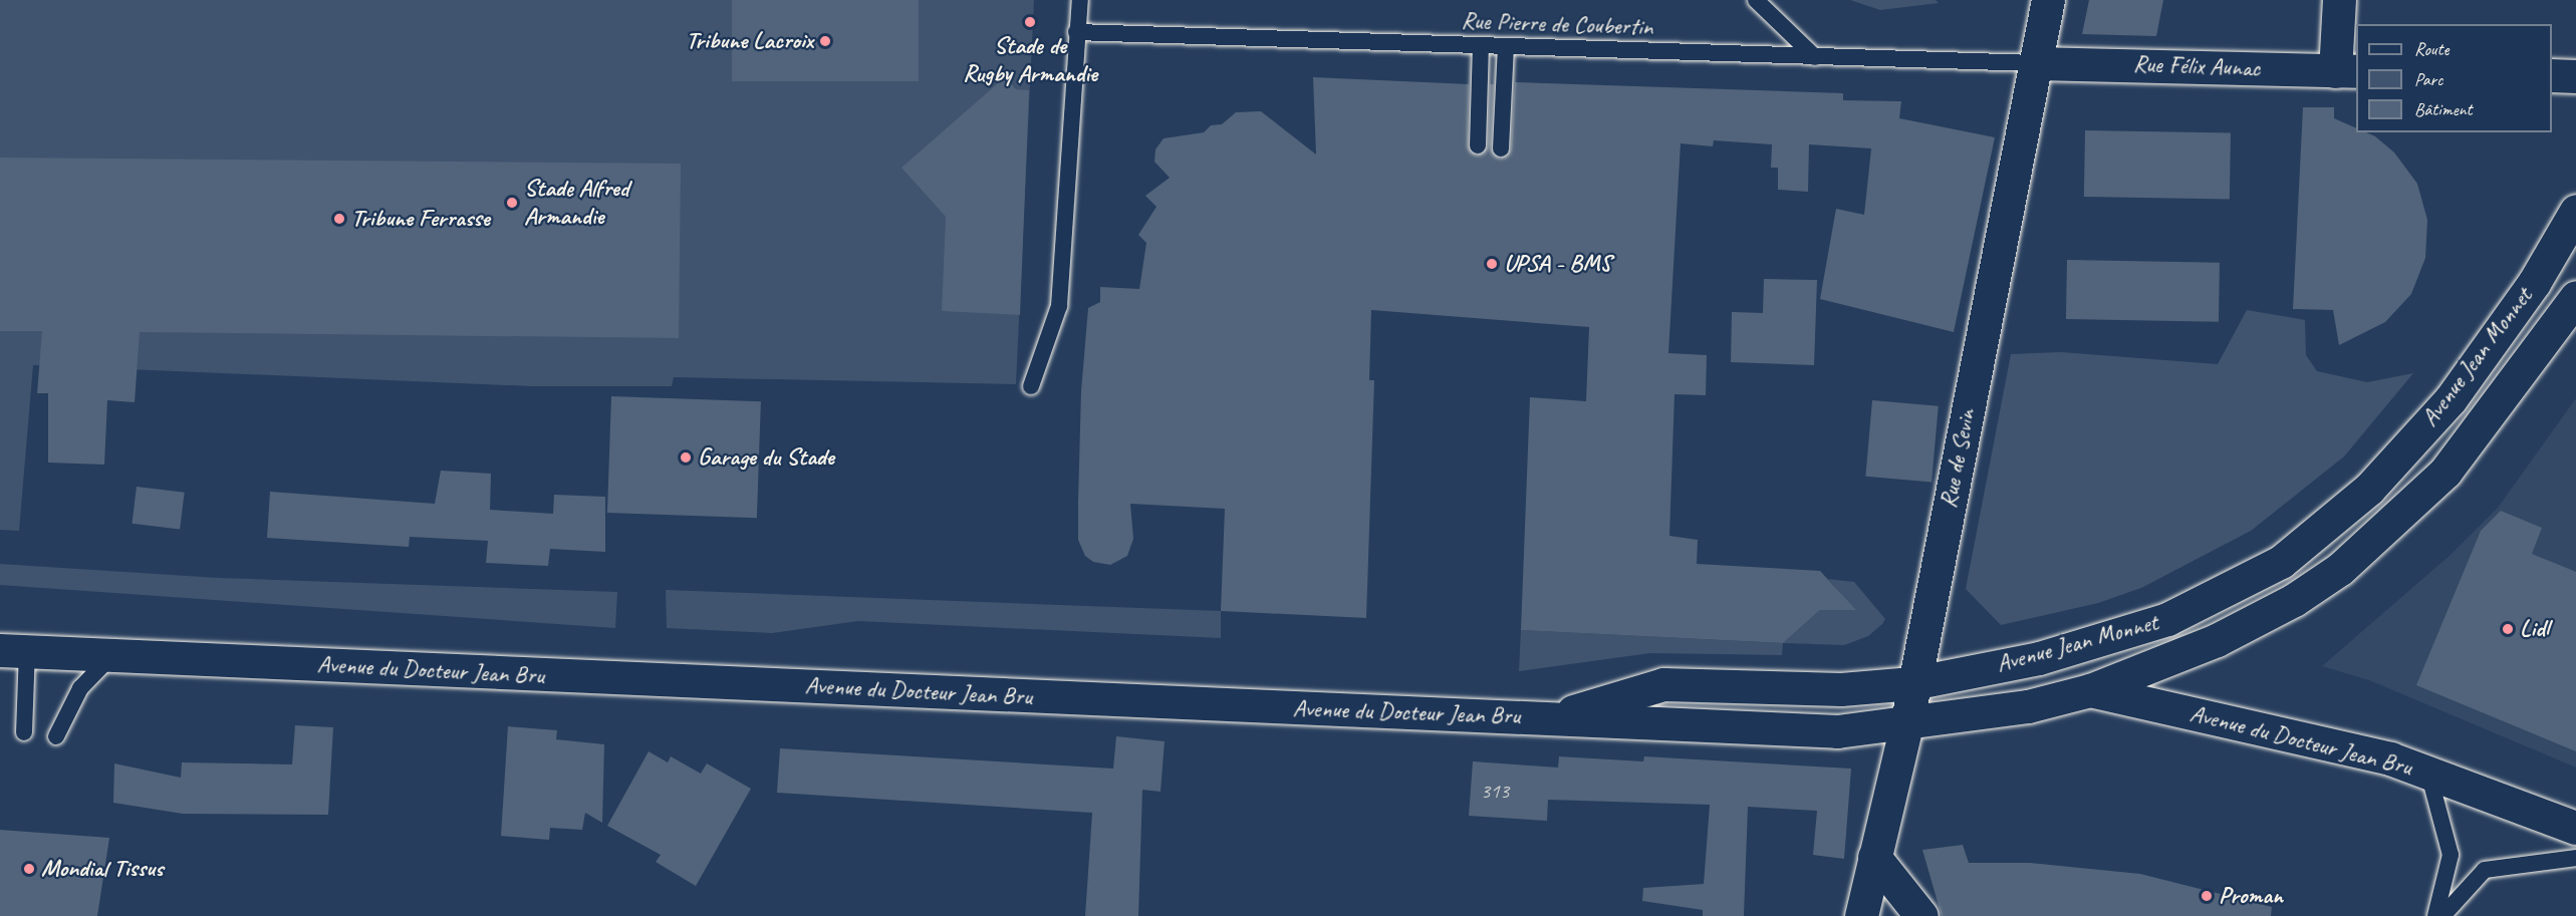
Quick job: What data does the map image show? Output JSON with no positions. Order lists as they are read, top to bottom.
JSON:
{
  "streets": {
    "main road": [
      "Rue Félix Aunac",
      "Avenue Jean Monnet",
      "Rue de Sevin",
      "Avenue du Docteur Jean Bru"
    ],
    "lane": ["Rue Pierre de Coubertin"]
  },
  "crossings": [
    ["Rue Pierre de Coubertin", "Rue Félix Aunac"],
    ["Rue Pierre de Coubertin", "Rue de Sevin"],
    ["Rue Félix Aunac", "Rue de Sevin"],
    ["Avenue Jean Monnet", "Rue de Sevin"],
    ["Avenue Jean Monnet", "Avenue du Docteur Jean Bru"]
  ],
  "places": [
    "Stade de Rugby Armandie",
    "Tribune Lacroix",
    "Stade Alfred Armandie",
    "Tribune Ferrasse",
    "UPSA - BMS",
    "Garage du Stade",
    "Lidl",
    "Mondial Tissus",
    "Proman"
  ],
  "house_numbers": ["313"],
  "legend": ["Route", "Parc", "Bâtiment"]
}
